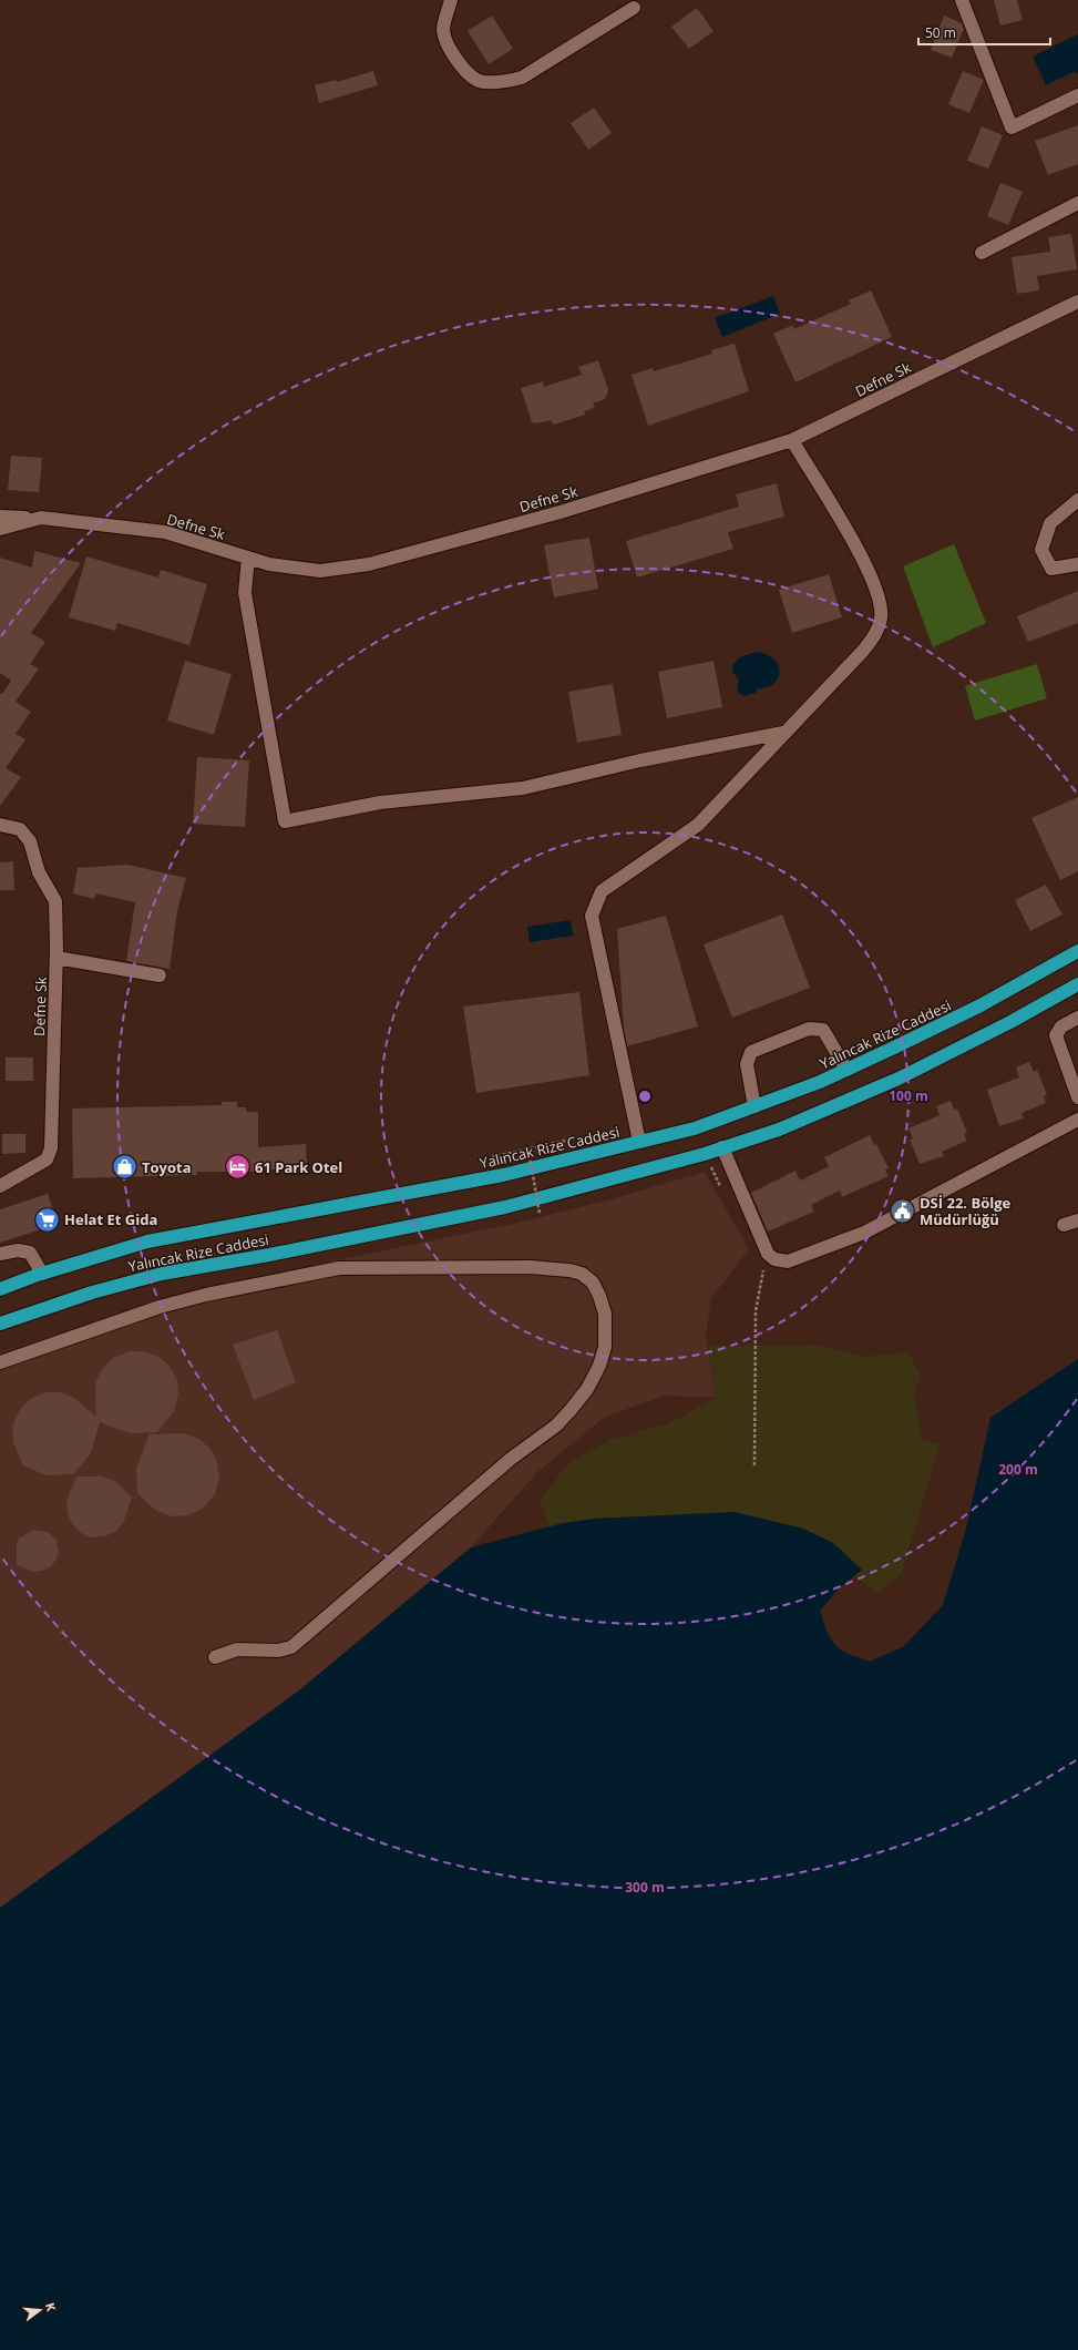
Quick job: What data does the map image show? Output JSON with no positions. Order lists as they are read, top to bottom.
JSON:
{
  "streets": {
    "highway": ["Yalıncak Rize Caddesi"],
    "street": ["Defne Sk"]
  },
  "places": {
    "shop": ["Toyota"],
    "hotel": ["61 Park Otel"],
    "public building": ["DSİ 22. Bölge Müdürlüğü"],
    "supermarket": ["Helat Et Gida"]
  },
  "scale_bar": "50 m",
  "north": "right",
  "rings": ["100 m", "200 m", "300 m"]
}
